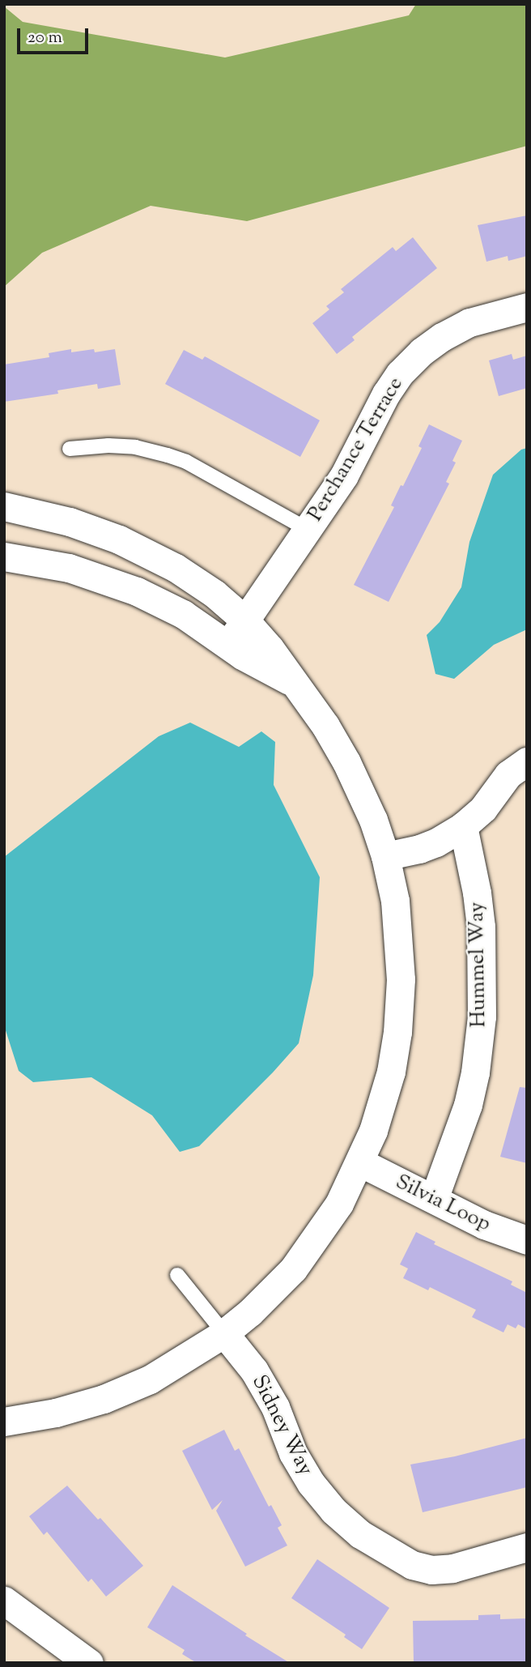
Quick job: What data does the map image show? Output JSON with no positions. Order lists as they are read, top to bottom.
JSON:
{
  "streets": {
    "street": [
      "Perchance Terrace",
      "Hummel Way",
      "Silvia Loop",
      "Sidney Way"
    ]
  },
  "crossings": [
    ["Hummel Way", "Silvia Loop"]
  ],
  "scale_bar": "20 m"
}
